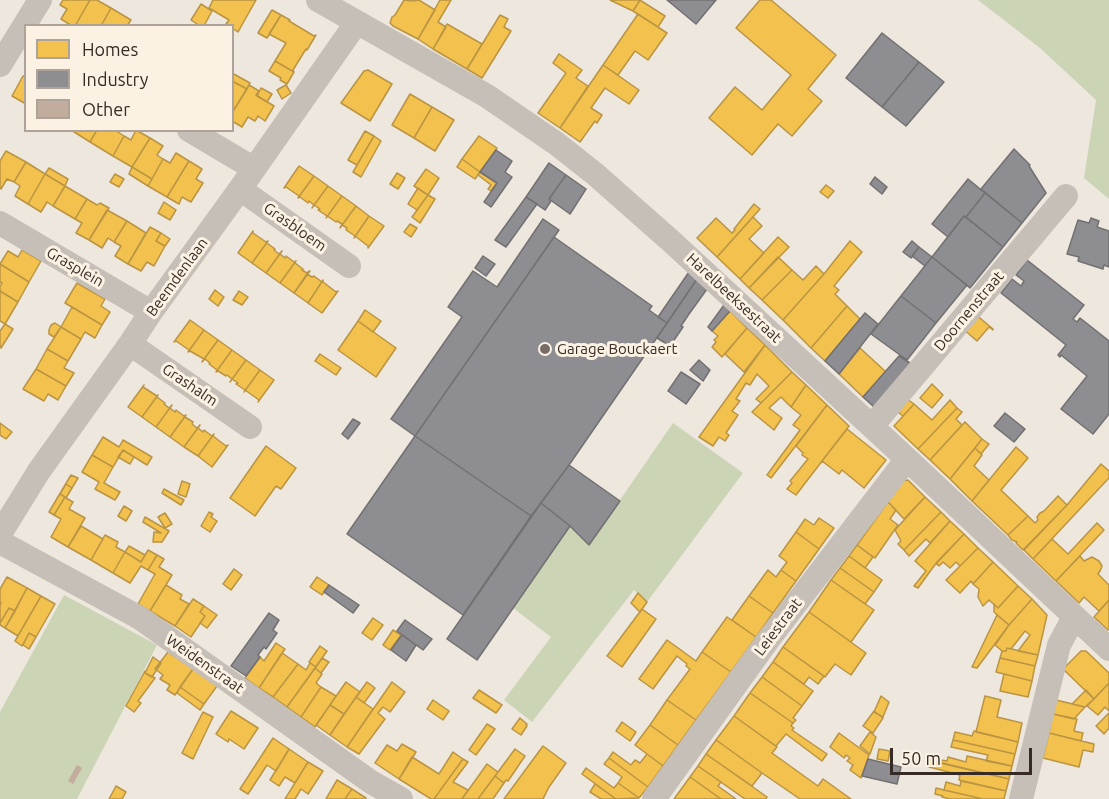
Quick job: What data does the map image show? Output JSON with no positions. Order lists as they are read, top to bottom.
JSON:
{
  "streets": {
    "street": [
      "Grasbloem",
      "Grasplein",
      "Beemdenlaan",
      "Harelbeeksestraat",
      "Doornenstraat",
      "Grashalm",
      "Leiestraat",
      "Weidenstraat"
    ]
  },
  "crossings": [
    ["Grasbloem", "Beemdenlaan"],
    ["Grasplein", "Beemdenlaan"],
    ["Beemdenlaan", "Harelbeeksestraat"],
    ["Beemdenlaan", "Grashalm"],
    ["Harelbeeksestraat", "Doornenstraat"],
    ["Harelbeeksestraat", "Leiestraat"]
  ],
  "places": ["Garage Bouckaert"],
  "legend": ["Homes", "Industry", "Other"],
  "scale_bar": "50 m"
}
